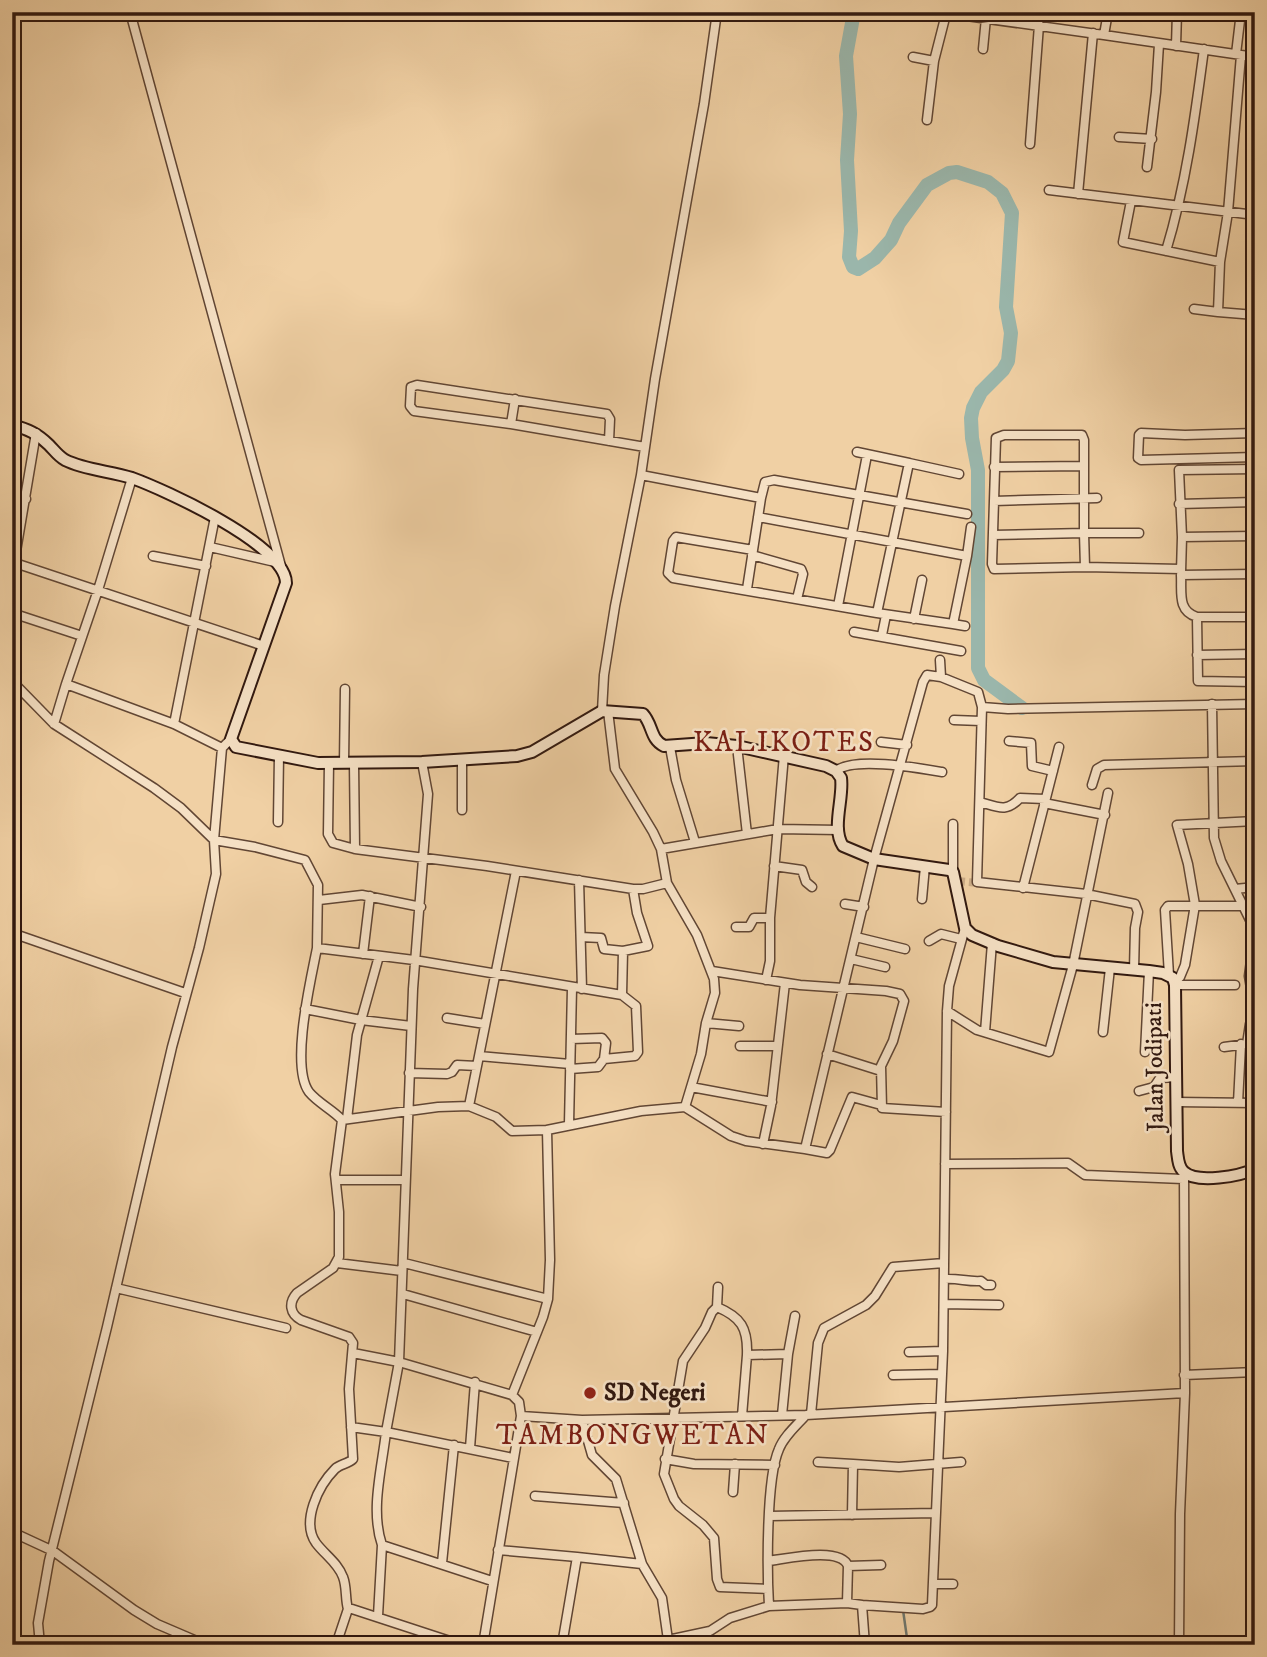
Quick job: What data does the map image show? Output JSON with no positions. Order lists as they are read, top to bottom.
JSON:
{
  "streets": {
    "street": ["Jalan Jodipati"]
  },
  "districts": ["KALIKOTES", "TAMBONGWETAN"],
  "places": ["SD Negeri"]
}
